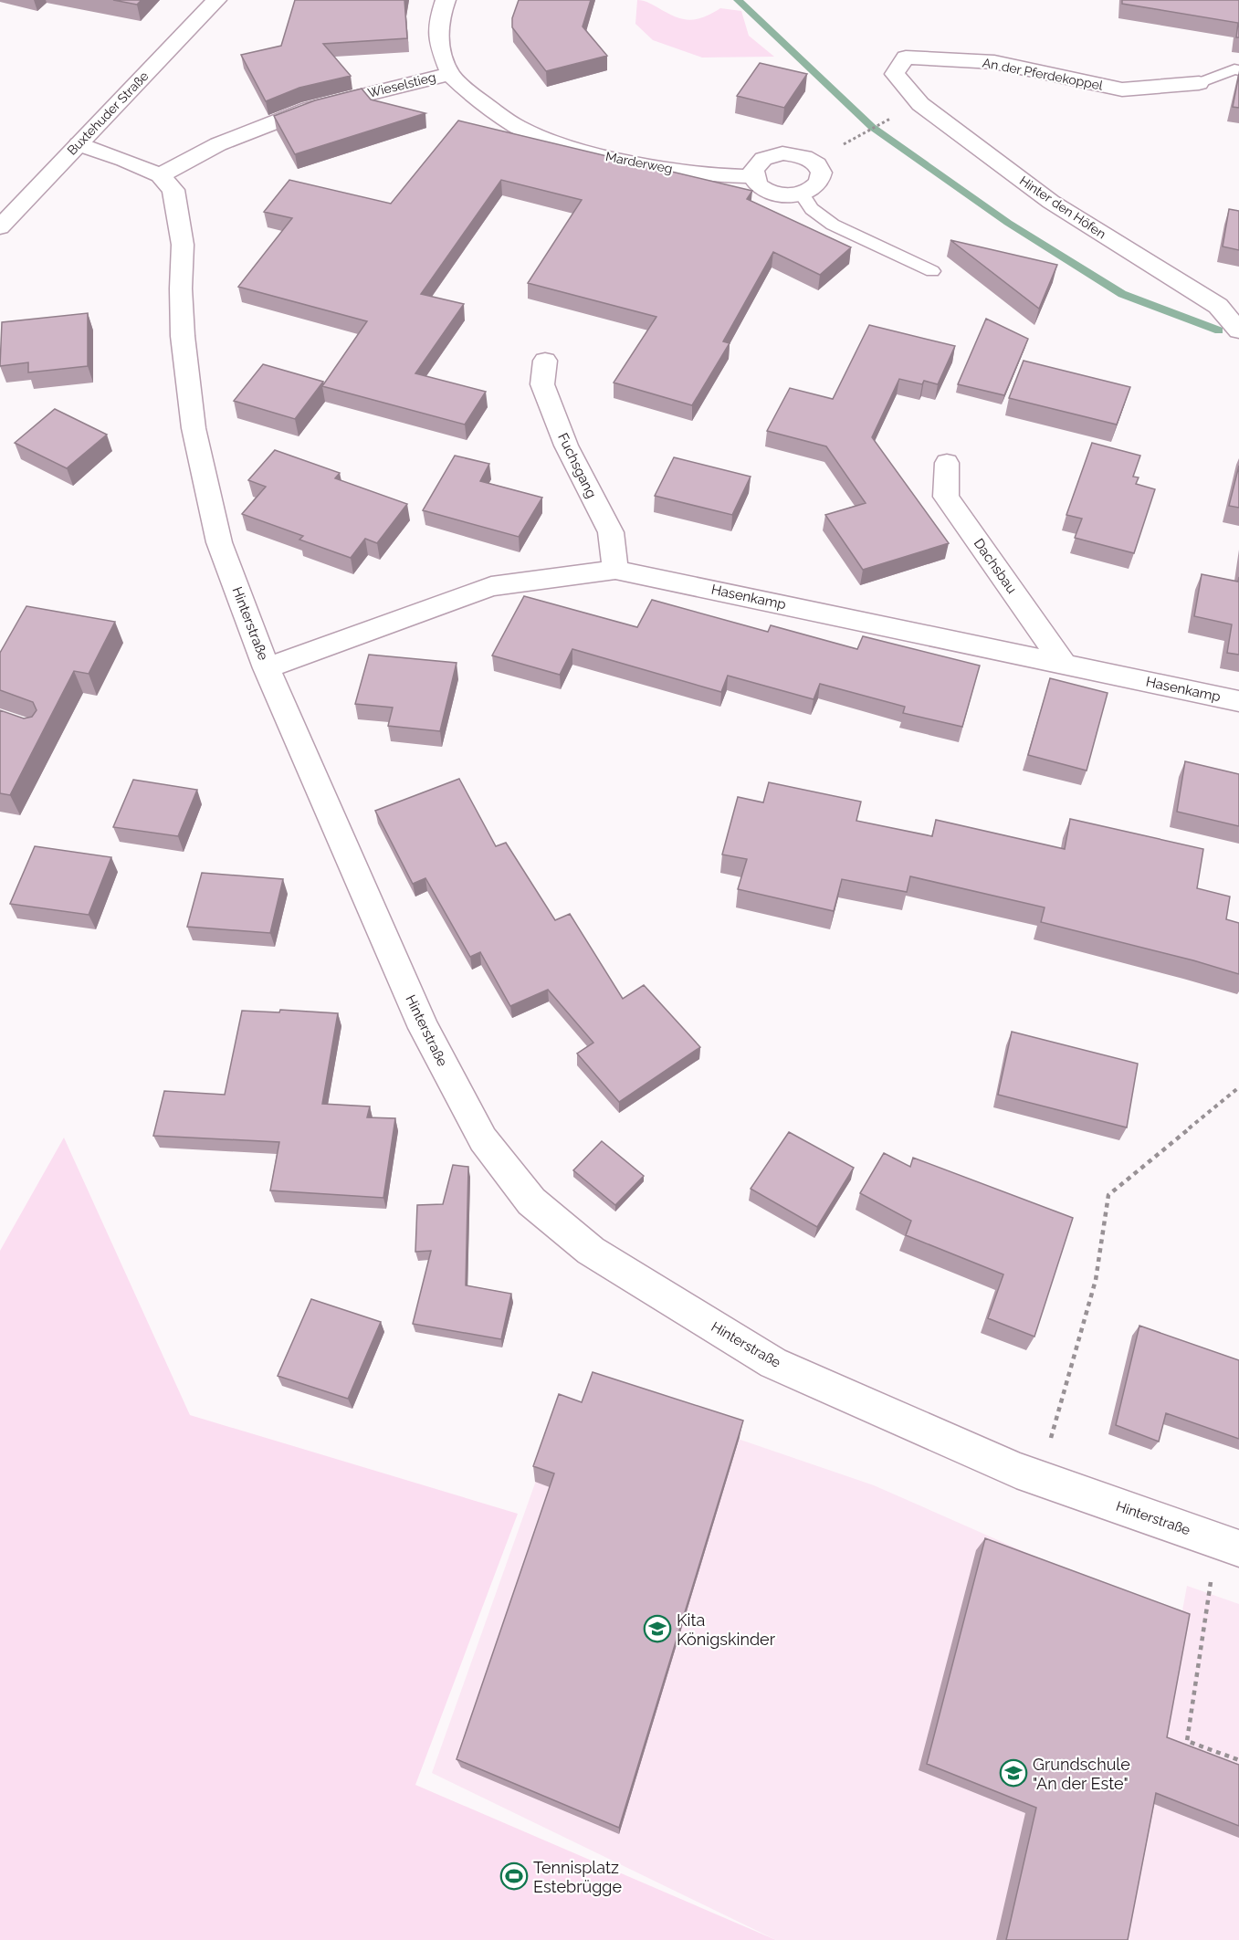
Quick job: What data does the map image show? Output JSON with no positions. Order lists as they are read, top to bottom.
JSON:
{
  "streets": {
    "street": [
      "An der Pferdekoppel",
      "Wieselstieg",
      "Buxtehuder Straße",
      "Marderweg",
      "Hinter den Höfen",
      "Fuchsgang",
      "Dachsbau",
      "Hasenkamp",
      "Hinterstraße"
    ]
  },
  "crossings": [
    ["An der Pferdekoppel", "Hinter den Höfen"],
    ["Wieselstieg", "Marderweg"],
    ["Wieselstieg", "Hinterstraße"],
    ["Fuchsgang", "Hasenkamp"],
    ["Dachsbau", "Hasenkamp"],
    ["Hasenkamp", "Hinterstraße"]
  ],
  "places": {
    "school or university": ["Kita Königskinder", "Grundschule \"An der Este\""],
    "sports": ["Tennisplatz Estebrügge"]
  }
}
